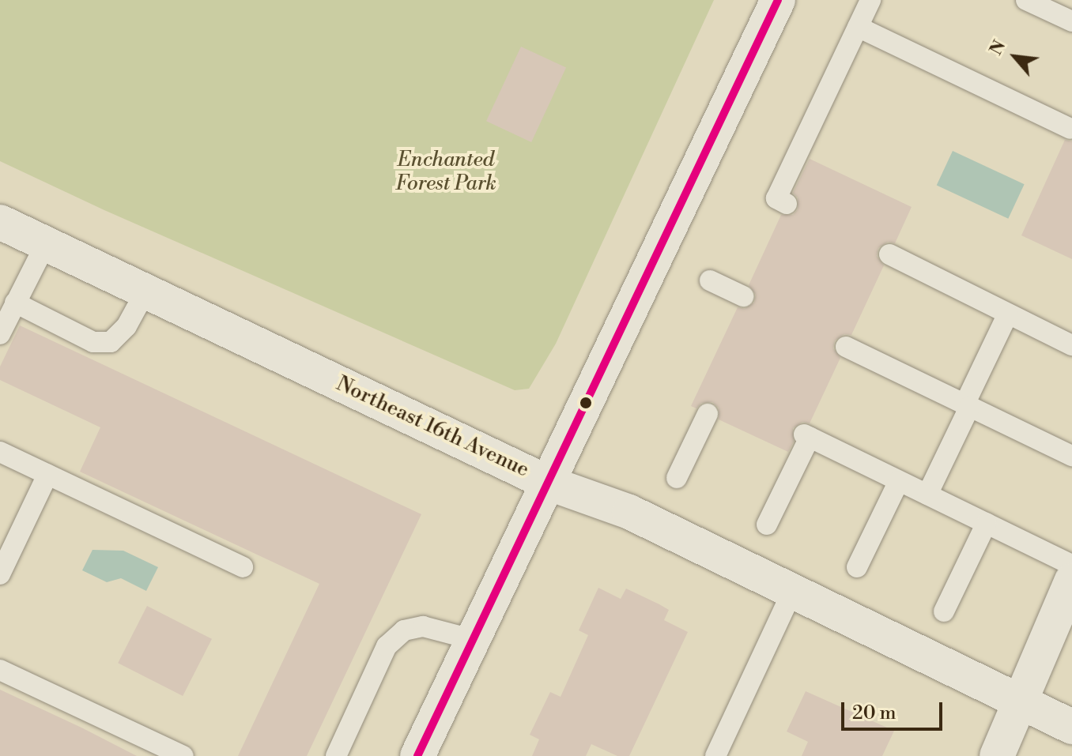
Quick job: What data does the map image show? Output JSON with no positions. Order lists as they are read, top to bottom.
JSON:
{
  "streets": {
    "street": ["Northeast 16th Avenue"]
  },
  "parks": ["Enchanted Forest Park"],
  "scale_bar": "20 m",
  "north": "top left"
}
